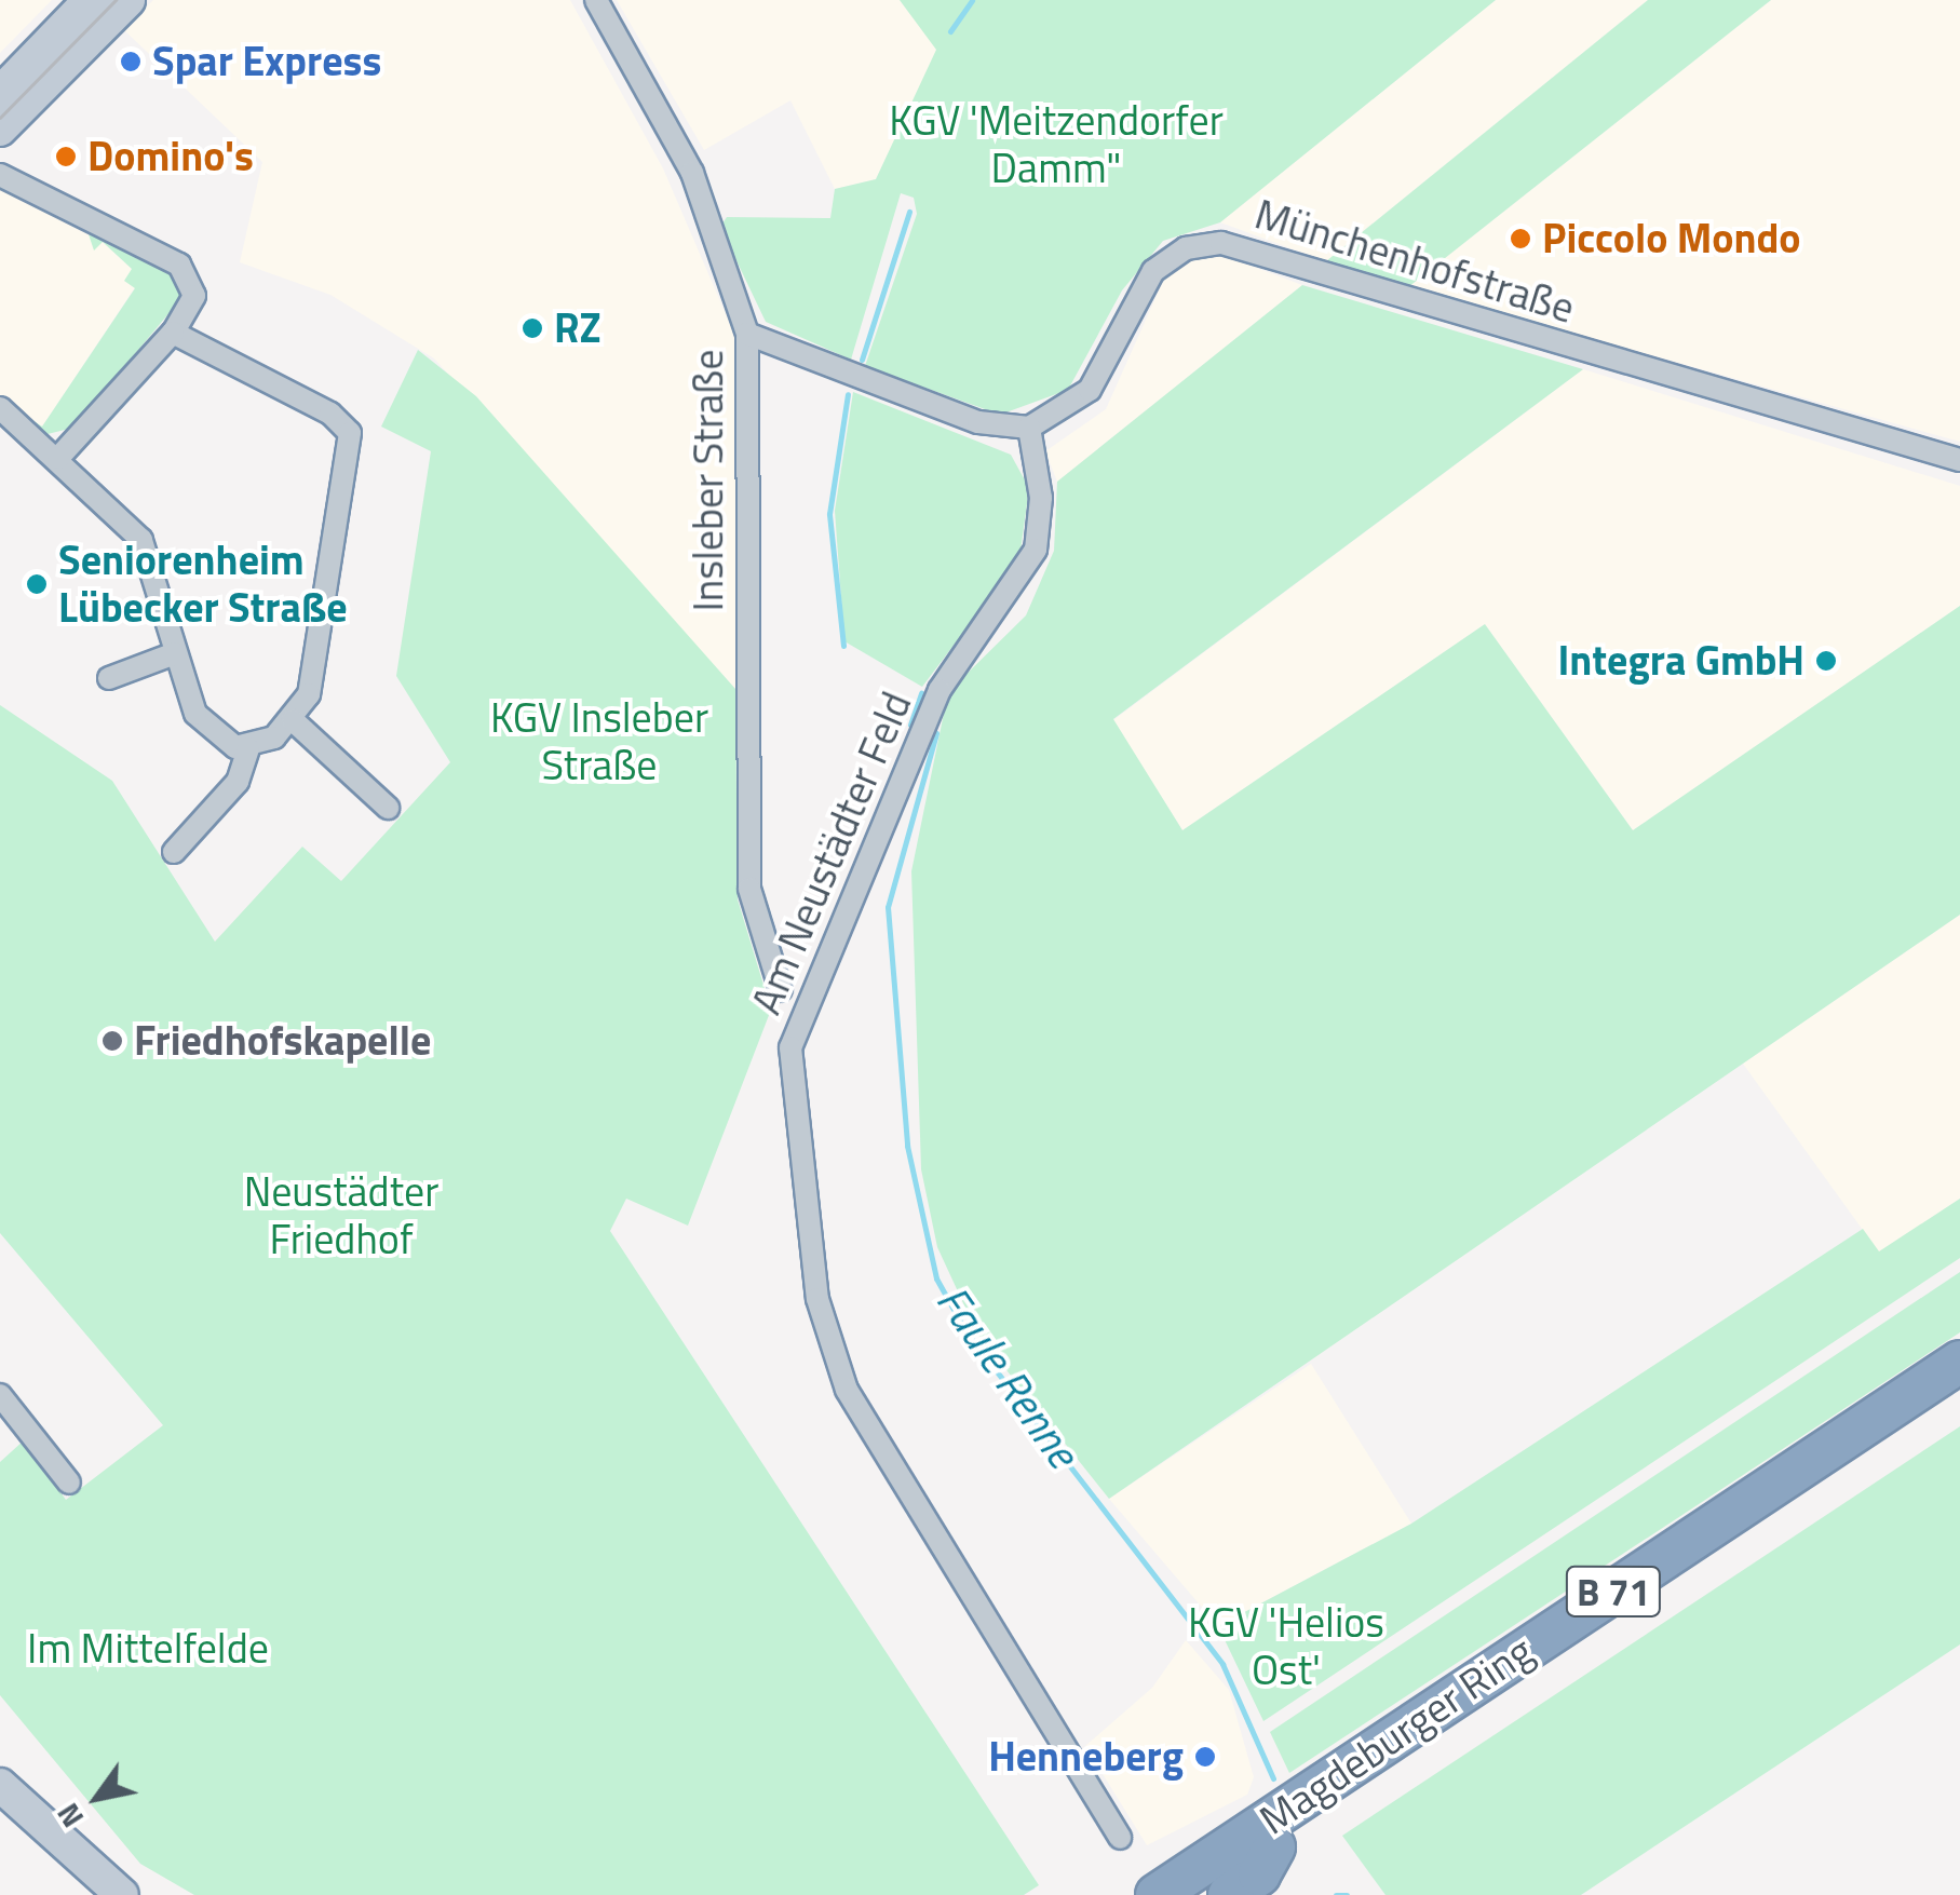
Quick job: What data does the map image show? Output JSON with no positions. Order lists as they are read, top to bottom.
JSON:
{
  "streets": {
    "highway": ["B 71", "Magdeburger Ring"],
    "street": ["Münchenhofstraße", "Insleber Straße", "Am Neustädter Feld"]
  },
  "crossings": [
    ["Münchenhofstraße", "Am Neustädter Feld"]
  ],
  "water": ["Faule Renne"],
  "parks": [
    "KGV 'Meitzendorfer Damm\"",
    "KGV Insleber Straße",
    "Neustädter Friedhof",
    "KGV 'Helios Ost'",
    "Im Mittelfelde"
  ],
  "places": [
    "Spar Express",
    "Domino's",
    "Piccolo Mondo",
    "RZ",
    "Seniorenheim Lübecker Straße",
    "Integra GmbH",
    "Friedhofskapelle",
    "Henneberg"
  ],
  "north": "bottom left"
}
